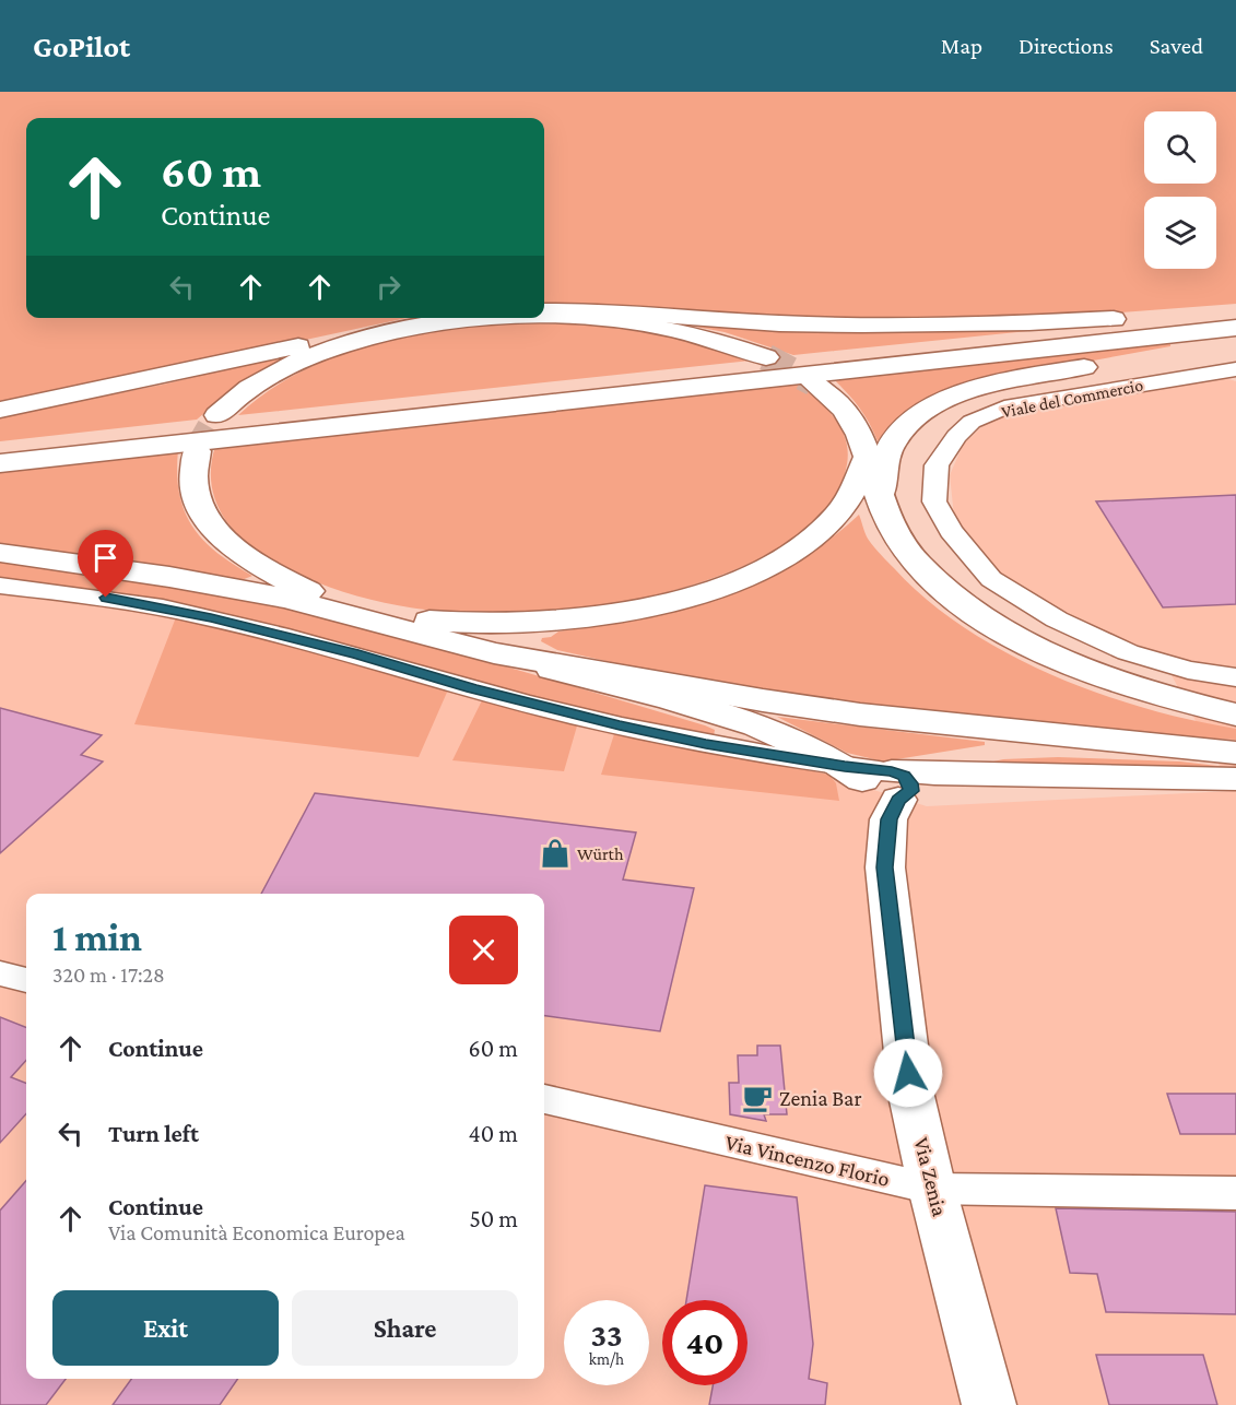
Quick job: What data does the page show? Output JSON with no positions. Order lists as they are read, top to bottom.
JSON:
{
  "streets": {
    "main road": ["Via Zenia"],
    "street": ["Viale del Commercio", "Via Vincenzo Florio"]
  },
  "crossings": [
    ["Via Vincenzo Florio", "Via Zenia"]
  ],
  "places": {
    "shop": ["Würth"],
    "cafe": ["Zenia Bar"]
  },
  "page": {
    "header": "GoPilot",
    "nav": ["Map", "Directions", "Saved"],
    "turn": ["60 m", "Continue"],
    "heading": ["1 min", "320 m · 17:28"],
    "list": [
      {
        "name": "Continue",
        "value": "60 m"
      },
      {
        "name": "Turn left",
        "value": "40 m"
      },
      {
        "name": "Continue",
        "note": "Via Comunità Economica Europea",
        "value": "50 m"
      }
    ],
    "buttons": ["Exit", "Share"],
    "speed": "33 km/h",
    "limit": "40"
  }
}
